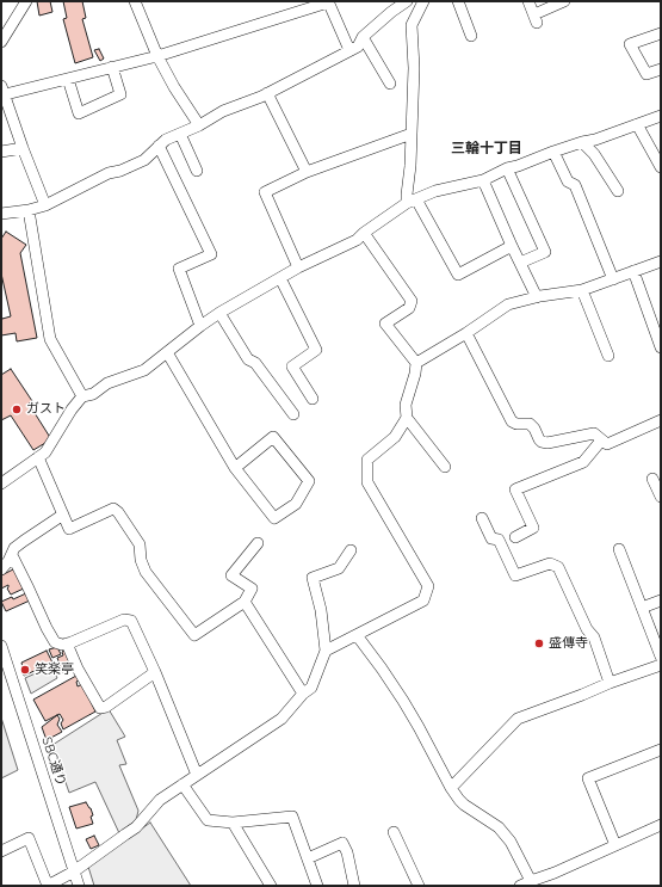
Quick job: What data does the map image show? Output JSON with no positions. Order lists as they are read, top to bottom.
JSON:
{
  "streets": {
    "street": ["SBC通り"]
  },
  "districts": ["三輪十丁目"],
  "places": ["ガスト", "盛傳寺", "笑楽亭"]
}
